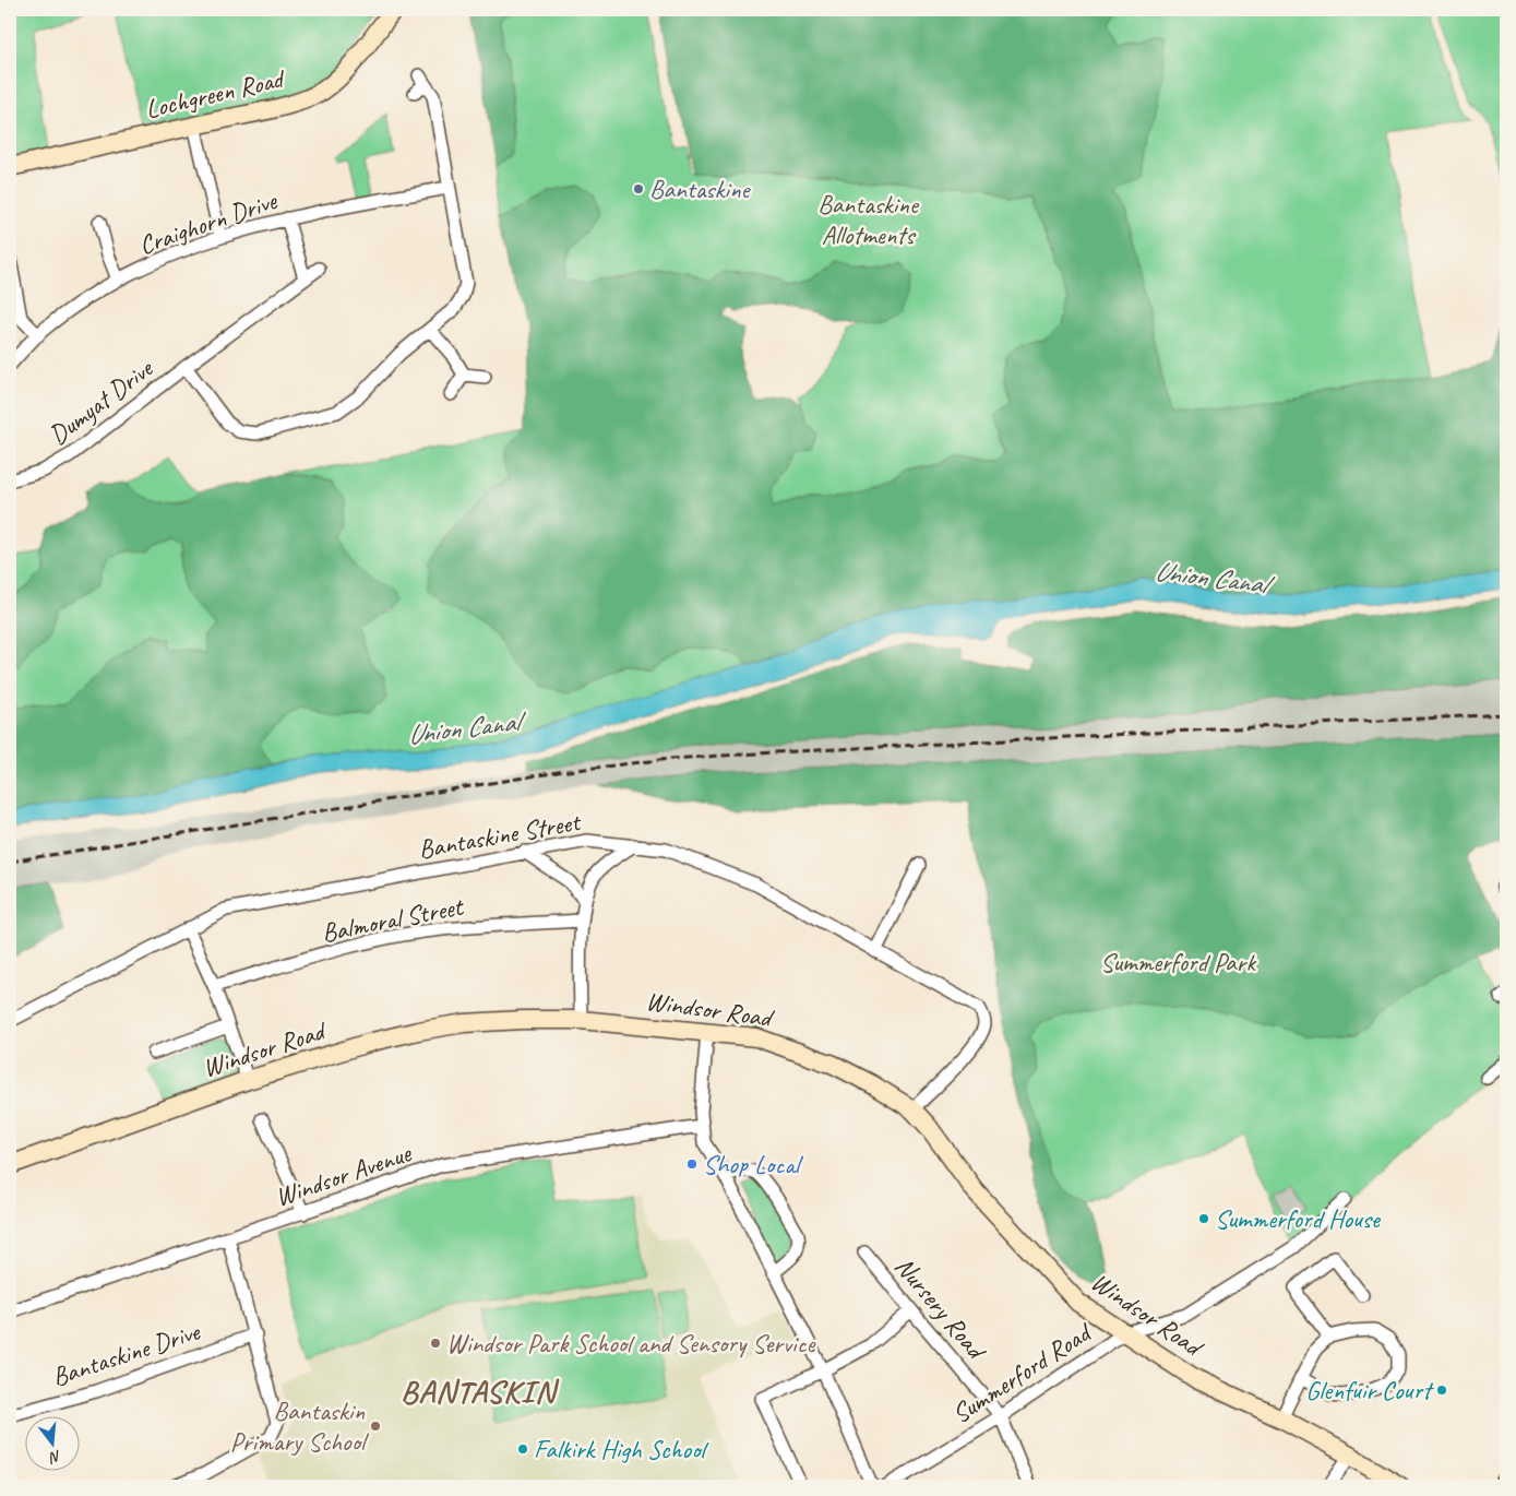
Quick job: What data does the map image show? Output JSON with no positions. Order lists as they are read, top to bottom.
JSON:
{
  "streets": {
    "street": [
      "Lochgreen Road",
      "Craighorn Drive",
      "Dumyat Drive",
      "Bantaskine Street",
      "Balmoral Street",
      "Windsor Road",
      "Windsor Avenue",
      "Nursery Road",
      "Bantaskine Drive",
      "Summerford Road"
    ]
  },
  "crossings": [
    ["Bantaskine Street", "Windsor Road"],
    ["Windsor Road", "Summerford Road"],
    ["Nursery Road", "Summerford Road"]
  ],
  "districts": ["BANTASKIN"],
  "water": ["Union Canal"],
  "parks": ["Bantaskine Allotments", "Summerford Park"],
  "places": [
    "Bantaskine",
    "Shop Local",
    "Summerford House",
    "Windsor Park School and Sensory Service",
    "Glenfuir Court",
    "Bantaskin Primary School",
    "Falkirk High School"
  ],
  "north": "bottom"
}
